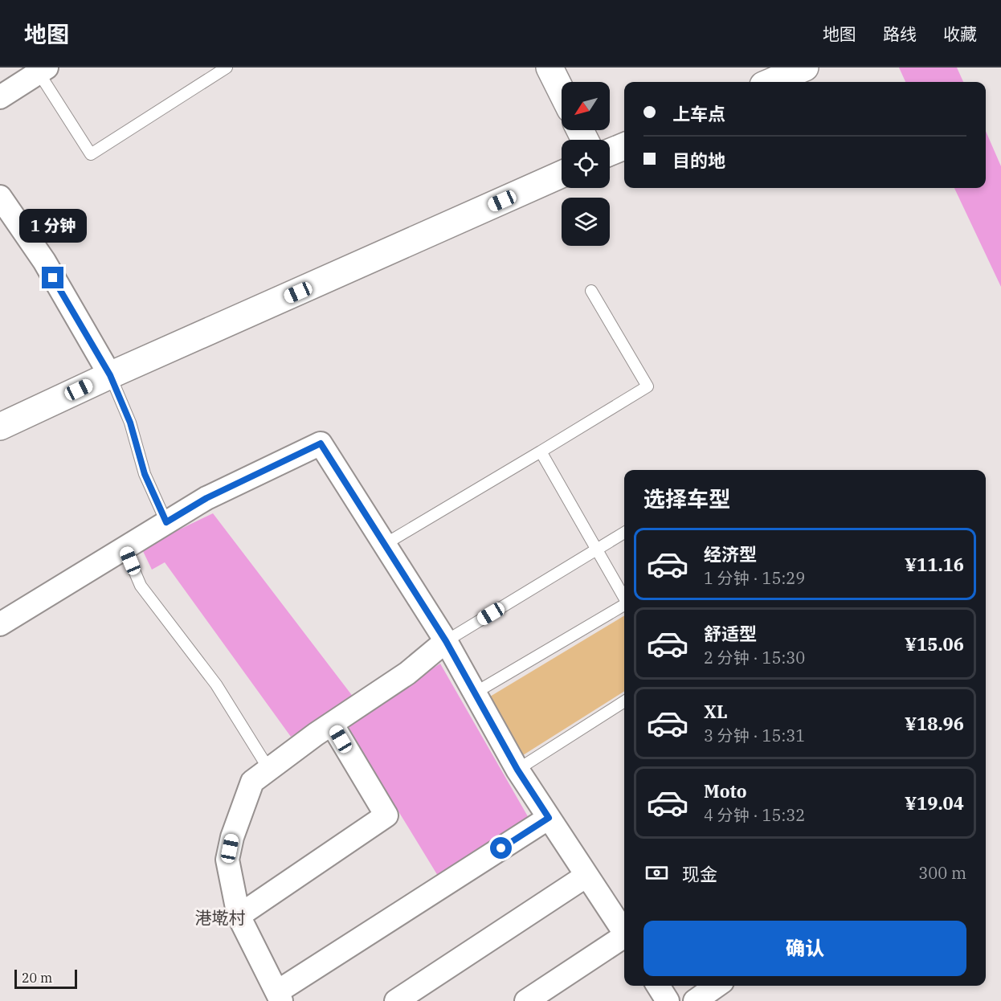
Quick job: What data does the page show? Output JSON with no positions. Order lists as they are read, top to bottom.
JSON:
{
  "districts": ["港墘村"],
  "scale_bar": "20 m",
  "north": "bottom left",
  "page": {
    "header": "地图",
    "nav": ["地图", "路线", "收藏"],
    "banner": ["上车点", "目的地"],
    "bubble": "1 分钟",
    "heading": "选择车型",
    "list": [
      {
        "name": "经济型",
        "note": "1 分钟 · 15:29",
        "value": "¥11.16"
      },
      {
        "name": "舒适型",
        "note": "2 分钟 · 15:30",
        "value": "¥15.06"
      },
      {
        "name": "XL",
        "note": "3 分钟 · 15:31",
        "value": "¥18.96"
      },
      {
        "name": "Moto",
        "note": "4 分钟 · 15:32",
        "value": "¥19.04"
      }
    ],
    "pay": ["现金", "300 m"],
    "buttons": "确认",
    "scale": "20 m"
  }
}
